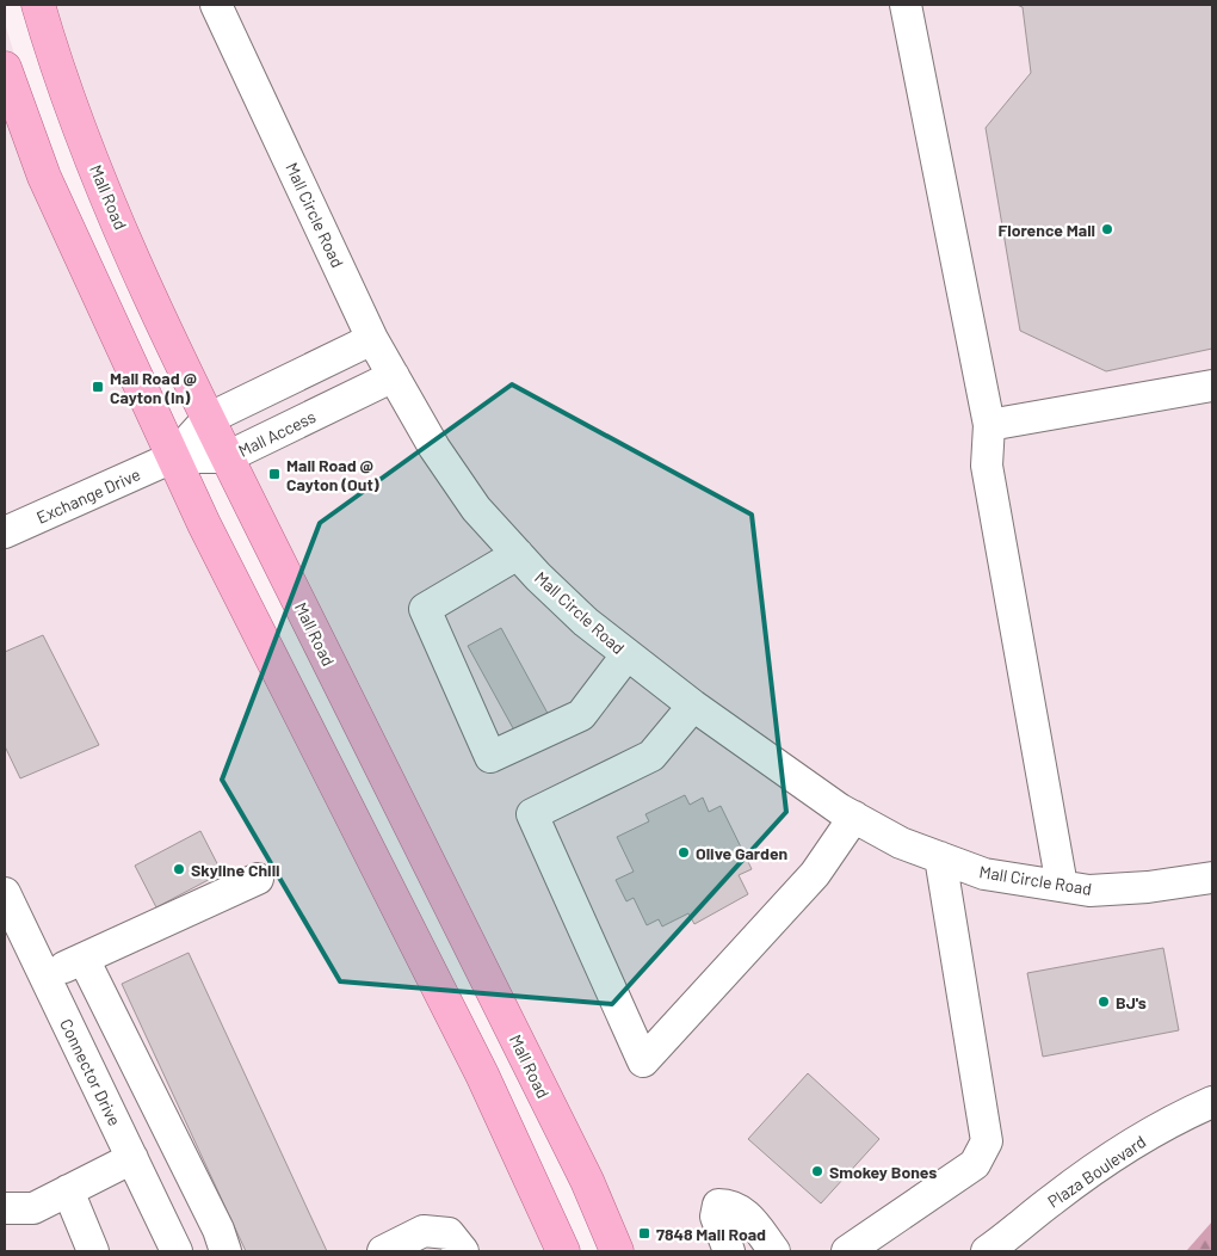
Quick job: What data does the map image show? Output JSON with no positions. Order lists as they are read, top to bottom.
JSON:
{
  "streets": {
    "main road": ["Mall Road"],
    "street": [
      "Mall Circle Road",
      "Mall Access",
      "Exchange Drive",
      "Connector Drive",
      "Plaza Boulevard"
    ]
  },
  "crossings": [
    ["Mall Road", "Mall Access"],
    ["Mall Circle Road", "Mall Access"],
    ["Mall Access", "Exchange Drive"]
  ],
  "places": {
    "other": [
      "Florence Mall",
      "Olive Garden",
      "Skyline Chili",
      "BJ's",
      "Smokey Bones"
    ],
    "transit": ["Mall Road @ Cayton (In)", "Mall Road @ Cayton (Out)", "7848 Mall Road"]
  }
}
